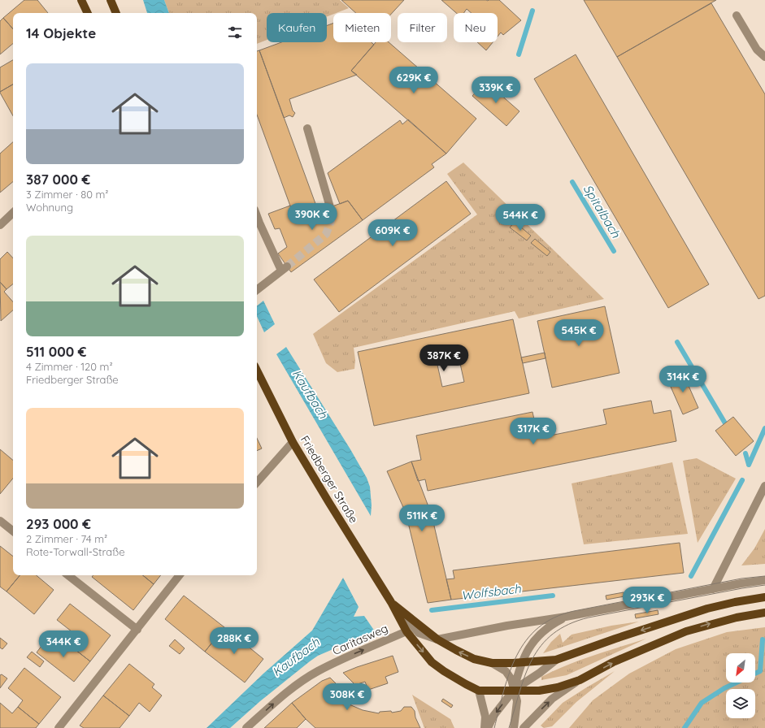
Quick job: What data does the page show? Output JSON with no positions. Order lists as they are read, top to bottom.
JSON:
{
  "streets": {
    "main road": ["Friedberger Straße"],
    "street": ["Caritasweg"]
  },
  "crossings": [
    ["Friedberger Straße", "Caritasweg"]
  ],
  "one_way": ["Caritasweg"],
  "water": ["Spitalbach", "Kaufbach", "Wolfsbach"],
  "north": "bottom left",
  "page": {
    "chip": [
      "Kaufen",
      "Mieten",
      "Filter",
      "Neu"
    ],
    "heading": "14 Objekte",
    "list": [
      {
        "name": "387 000 €",
        "note": "3 Zimmer · 80 m² · Wohnung"
      },
      {
        "name": "511 000 €",
        "note": "4 Zimmer · 120 m² · Friedberger Straße"
      },
      {
        "name": "293 000 €",
        "note": "2 Zimmer · 74 m² · Rote-Torwall-Straße"
      }
    ],
    "price": [
      "629K €",
      "339K €",
      "390K €",
      "544K €",
      "609K €",
      "545K €",
      "387K €",
      "314K €",
      "317K €",
      "511K €",
      "293K €",
      "288K €",
      "344K €",
      "308K €"
    ]
  }
}
